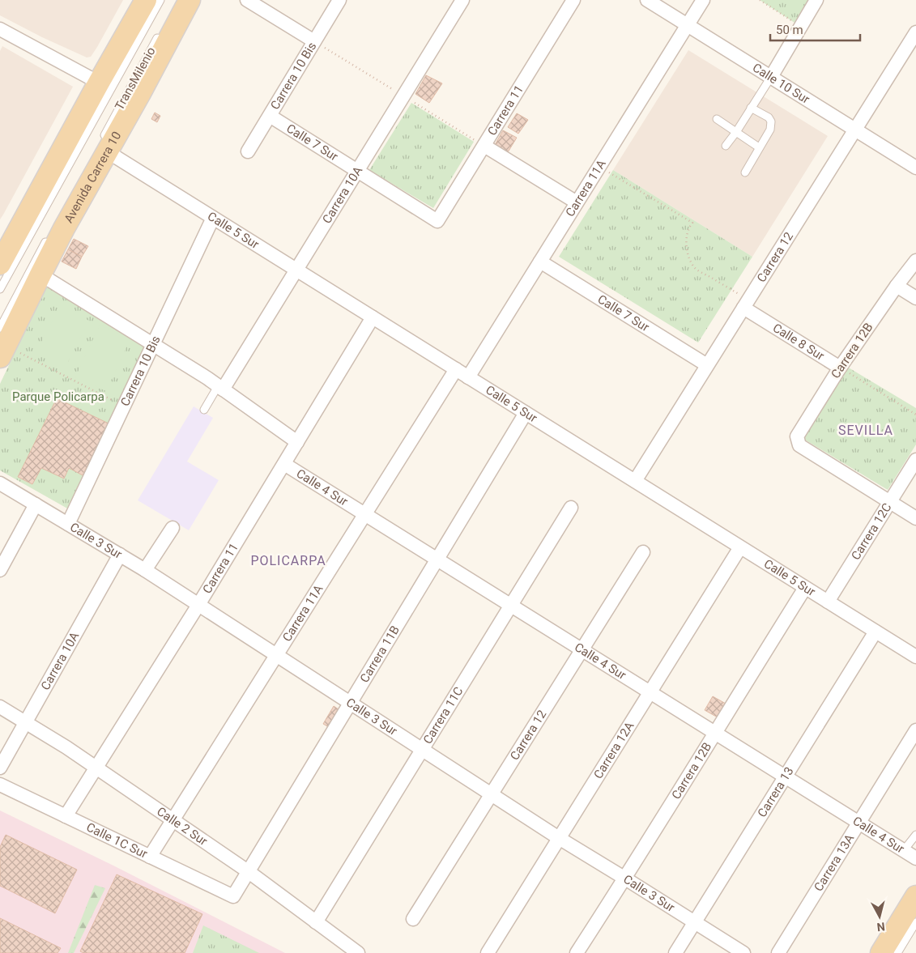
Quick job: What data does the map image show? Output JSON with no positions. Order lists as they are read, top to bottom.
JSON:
{
  "streets": {
    "main road": ["Avenida Carrera 10"],
    "street": [
      "Carrera 10 Bis",
      "Calle 10 Sur",
      "Carrera 11",
      "Calle 7 Sur",
      "Carrera 11A",
      "Carrera 10A",
      "Calle 5 Sur",
      "Carrera 12",
      "Calle 8 Sur",
      "Carrera 12B",
      "Calle 4 Sur",
      "Carrera 12C",
      "Calle 3 Sur",
      "Carrera 11B",
      "Carrera 11C",
      "Carrera 12A",
      "Carrera 13",
      "Calle 2 Sur",
      "Calle 1C Sur",
      "Carrera 13A"
    ],
    "lane": ["TransMilenio"]
  },
  "crossings": [
    ["Carrera 10 Bis", "Calle 7 Sur"],
    ["Carrera 10 Bis", "Calle 5 Sur"],
    ["Carrera 10 Bis", "Calle 3 Sur"],
    ["TransMilenio", "Avenida Carrera 10"],
    ["TransMilenio", "Calle 5 Sur"],
    ["Calle 10 Sur", "Carrera 11A"],
    ["Calle 10 Sur", "Carrera 12"],
    ["Carrera 11", "Calle 7 Sur"],
    ["Carrera 11", "Calle 5 Sur"],
    ["Carrera 11", "Calle 4 Sur"],
    ["Carrera 11", "Calle 3 Sur"],
    ["Carrera 11", "Calle 2 Sur"],
    ["Carrera 11", "Calle 1C Sur"],
    ["Calle 7 Sur", "Carrera 11A"],
    ["Calle 7 Sur", "Carrera 10A"],
    ["Calle 7 Sur", "Carrera 12"],
    ["Avenida Carrera 10", "Calle 5 Sur"],
    ["Carrera 11A", "Calle 5 Sur"],
    ["Carrera 11A", "Calle 4 Sur"],
    ["Carrera 11A", "Calle 3 Sur"],
    ["Carrera 11A", "Calle 2 Sur"],
    ["Carrera 11A", "Calle 1C Sur"],
    ["Carrera 10A", "Calle 5 Sur"],
    ["Carrera 10A", "Calle 3 Sur"],
    ["Carrera 10A", "Calle 2 Sur"],
    ["Calle 5 Sur", "Carrera 12"],
    ["Calle 5 Sur", "Carrera 12B"],
    ["Calle 5 Sur", "Carrera 12C"],
    ["Calle 5 Sur", "Carrera 11B"],
    ["Calle 5 Sur", "Carrera 12A"],
    ["Calle 5 Sur", "Carrera 13"],
    ["Carrera 12", "Calle 8 Sur"],
    ["Carrera 12", "Calle 4 Sur"],
    ["Carrera 12", "Calle 3 Sur"],
    ["Calle 8 Sur", "Carrera 12B"],
    ["Carrera 12B", "Calle 4 Sur"],
    ["Carrera 12B", "Carrera 12C"],
    ["Carrera 12B", "Calle 3 Sur"],
    ["Calle 4 Sur", "Carrera 11B"],
    ["Calle 4 Sur", "Carrera 11C"],
    ["Calle 4 Sur", "Carrera 12A"],
    ["Calle 4 Sur", "Carrera 13"],
    ["Calle 4 Sur", "Carrera 13A"],
    ["Calle 3 Sur", "Carrera 11B"],
    ["Calle 3 Sur", "Carrera 11C"],
    ["Calle 3 Sur", "Carrera 12A"],
    ["Calle 3 Sur", "Carrera 13"],
    ["Carrera 11B", "Calle 2 Sur"],
    ["Carrera 11B", "Calle 1C Sur"],
    ["Carrera 11C", "Calle 2 Sur"]
  ],
  "districts": ["SEVILLA", "POLICARPA"],
  "parks": ["Parque Policarpa"],
  "scale_bar": "50 m",
  "north": "bottom"
}
